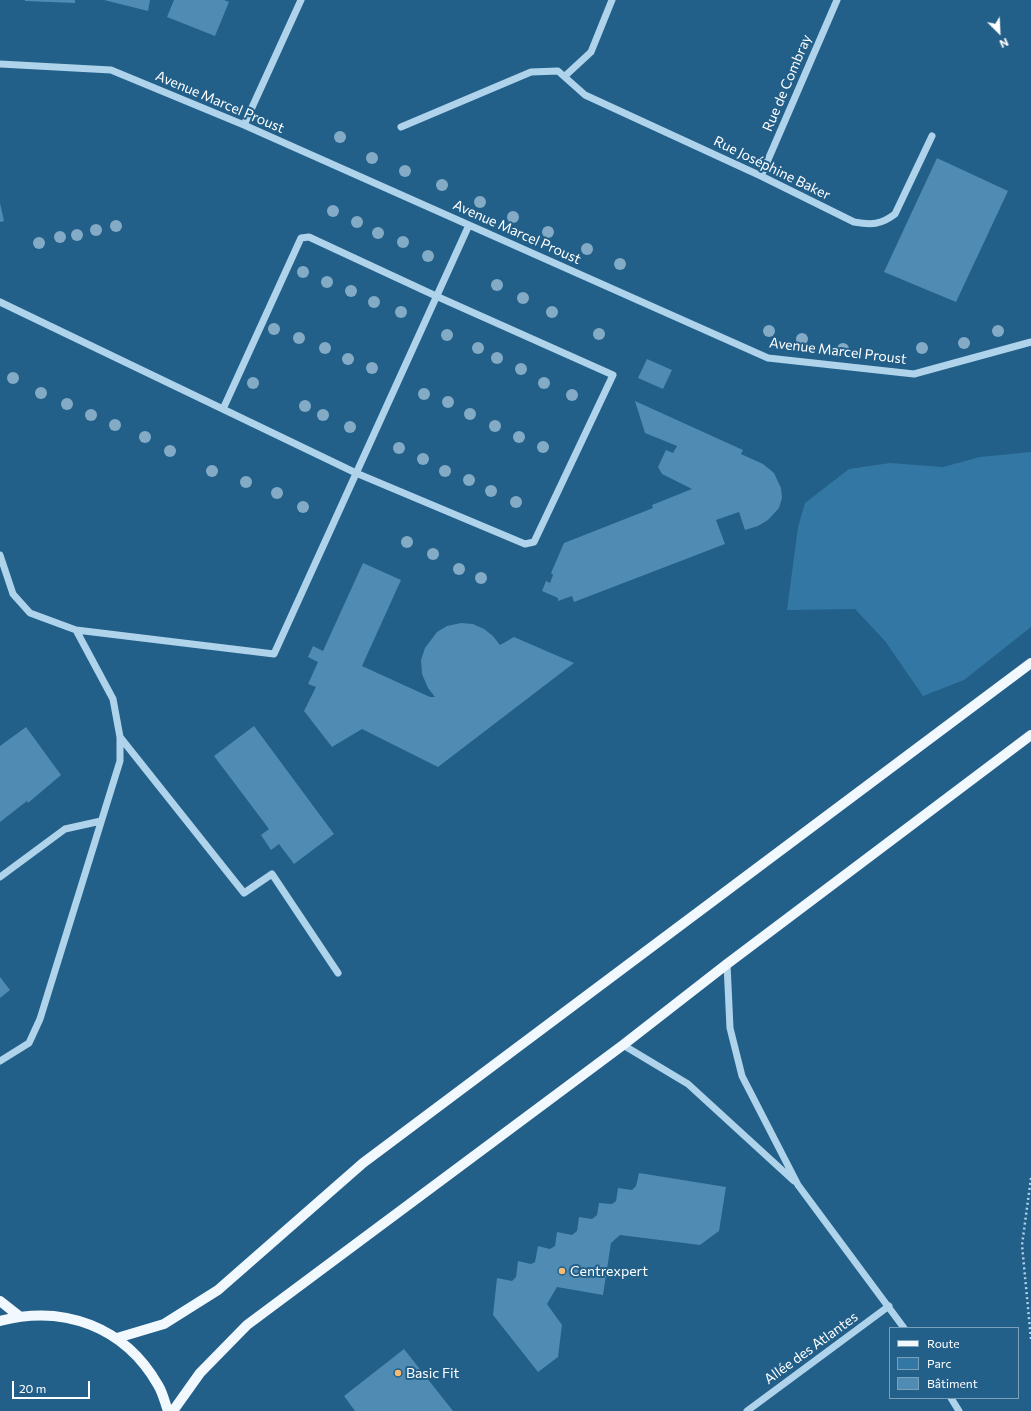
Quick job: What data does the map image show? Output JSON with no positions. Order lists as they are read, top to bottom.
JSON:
{
  "streets": {
    "street": [
      "Rue de Combray",
      "Avenue Marcel Proust",
      "Rue Joséphine Baker",
      "Allée des Atlantes"
    ]
  },
  "crossings": [
    ["Rue de Combray", "Rue Joséphine Baker"]
  ],
  "places": ["Centrexpert", "Basic Fit"],
  "legend": ["Route", "Parc", "Bâtiment"],
  "scale_bar": "20 m",
  "north": "bottom right"
}
